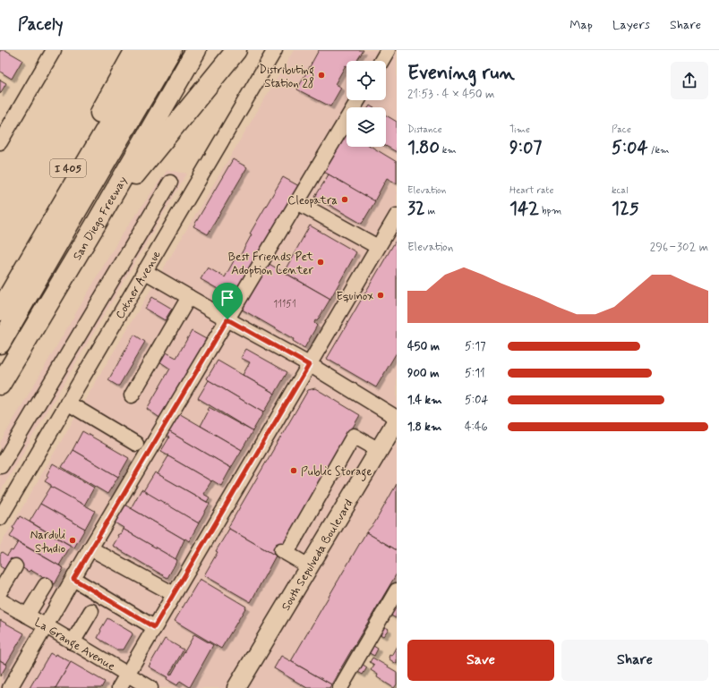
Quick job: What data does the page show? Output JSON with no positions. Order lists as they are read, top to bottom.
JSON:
{
  "streets": {
    "highway": ["I 405", "San Diego Freeway"],
    "main road": ["South Sepulveda Boulevard"],
    "street": ["Cotner Avenue", "La Grange Avenue"]
  },
  "places": [
    "Distributing Station 28",
    "Cleopatra",
    "Best Friends Pet Adoption Center",
    "Equinox",
    "Public Storage",
    "Narduli Studio"
  ],
  "house_numbers": ["11151"],
  "page": {
    "header": "Pacely",
    "nav": ["Map", "Layers", "Share"],
    "heading": ["Evening run", "21:53 · 4 × 450 m"],
    "stats": [
      ["Distance", "1.80 km"],
      ["Time", "9:07"],
      ["Pace", "5:04 /km"],
      ["Elevation", "32 m"],
      ["Heart rate", "142 bpm"],
      ["kcal", "125"]
    ],
    "chart": ["Elevation", "296–302 m"],
    "list": [
      {
        "name": "450 m",
        "note": "5:17"
      },
      {
        "name": "900 m",
        "note": "5:11"
      },
      {
        "name": "1.4 km",
        "note": "5:04"
      },
      {
        "name": "1.8 km",
        "note": "4:46"
      }
    ],
    "buttons": ["Save", "Share"]
  }
}
